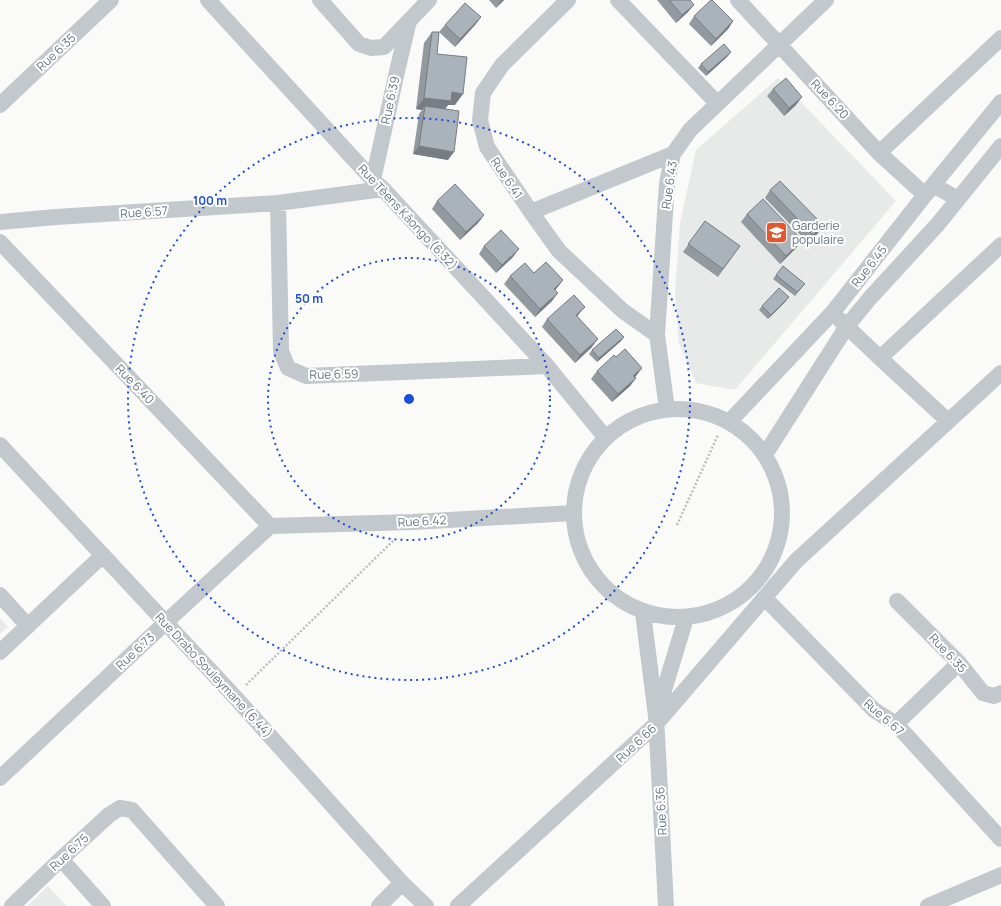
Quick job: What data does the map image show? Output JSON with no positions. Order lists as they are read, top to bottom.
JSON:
{
  "streets": {
    "street": [
      "Rue 6.35",
      "Rue 6.20",
      "Rue 6.39",
      "Rue 6.41",
      "Rue 6.43",
      "Rue 6.57",
      "Rue Têens Kâongo (6.32)",
      "Rue 6.45",
      "Rue 6.59",
      "Rue 6.40",
      "Rue 6.42",
      "Rue 6.73",
      "Rue Drabo Souleymane (6.44)",
      "Rue 6.67",
      "Rue 6.66",
      "Rue 6.36",
      "Rue 6.75"
    ]
  },
  "crossings": [
    ["Rue 6.20", "Rue 6.43"],
    ["Rue 6.20", "Rue 6.45"],
    ["Rue 6.39", "Rue 6.57"],
    ["Rue 6.39", "Rue Têens Kâongo (6.32)"],
    ["Rue 6.41", "Rue 6.43"],
    ["Rue 6.57", "Rue Têens Kâongo (6.32)"],
    ["Rue 6.57", "Rue 6.59"],
    ["Rue Têens Kâongo (6.32)", "Rue 6.59"],
    ["Rue 6.40", "Rue 6.42"],
    ["Rue 6.40", "Rue 6.73"],
    ["Rue 6.42", "Rue 6.73"],
    ["Rue 6.73", "Rue Drabo Souleymane (6.44)"],
    ["Rue 6.67", "Rue 6.66"],
    ["Rue 6.66", "Rue 6.36"]
  ],
  "places": {
    "school or university": ["Garderie populaire"]
  },
  "rings": ["100 m", "50 m"]
}
